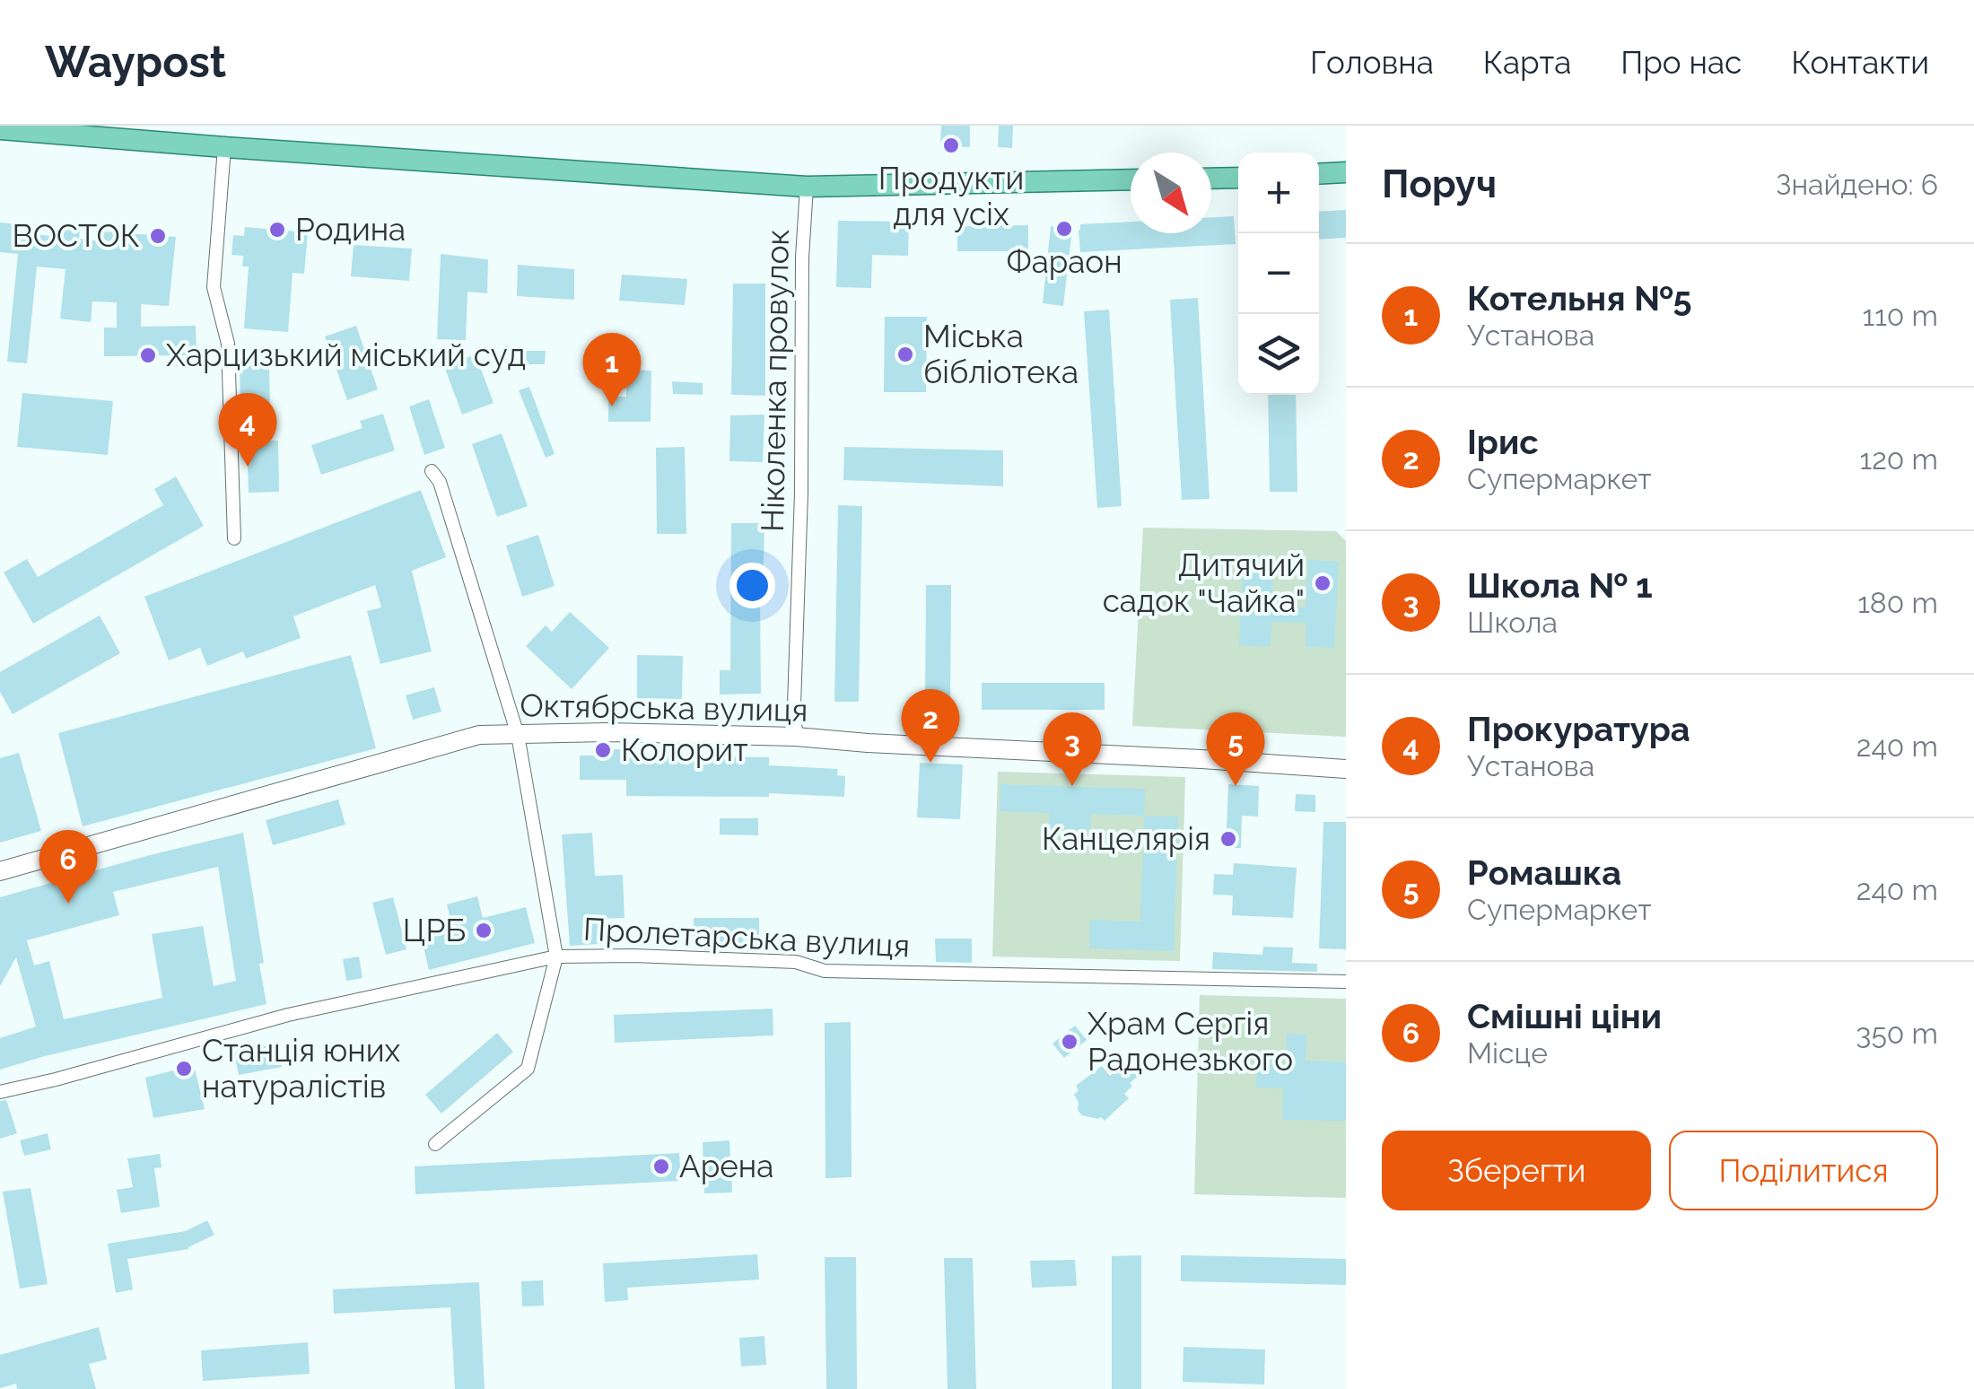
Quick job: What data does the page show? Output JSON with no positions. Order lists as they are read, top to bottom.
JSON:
{
  "streets": {
    "main road": ["Октябрська вулиця"],
    "street": ["Ніколенка провулок", "Пролетарська вулиця"]
  },
  "crossings": [
    ["Ніколенка провулок", "Октябрська вулиця"]
  ],
  "places": [
    "Продукти для усіх",
    "Фараон",
    "Родина",
    "ВОСТОК",
    "Міська бібліотека",
    "Харцизький міський суд",
    "Дитячий садок \"Чайка\"",
    "Колорит",
    "Канцелярія",
    "ЦРБ",
    "Храм Сергія Радонезького",
    "Станція юних натуралістів",
    "Арена"
  ],
  "north": "bottom right",
  "page": {
    "header": "Waypost",
    "nav": [
      "Головна",
      "Карта",
      "Про нас",
      "Контакти"
    ],
    "heading": ["Поруч", "Знайдено: 6"],
    "map_buttons": ["+", "−"],
    "list": [
      {
        "mark": "1",
        "name": "Котельня №5",
        "note": "Установа",
        "value": "110 m"
      },
      {
        "mark": "2",
        "name": "Ірис",
        "note": "Супермаркет",
        "value": "120 m"
      },
      {
        "mark": "3",
        "name": "Школа № 1",
        "note": "Школа",
        "value": "180 m"
      },
      {
        "mark": "4",
        "name": "Прокуратура",
        "note": "Установа",
        "value": "240 m"
      },
      {
        "mark": "5",
        "name": "Ромашка",
        "note": "Супермаркет",
        "value": "240 m"
      },
      {
        "mark": "6",
        "name": "Смішні ціни",
        "note": "Місце",
        "value": "350 m"
      }
    ],
    "pins": [
      "1",
      "4",
      "2",
      "3",
      "5",
      "6"
    ],
    "buttons": ["Зберегти", "Поділитися"]
  }
}
